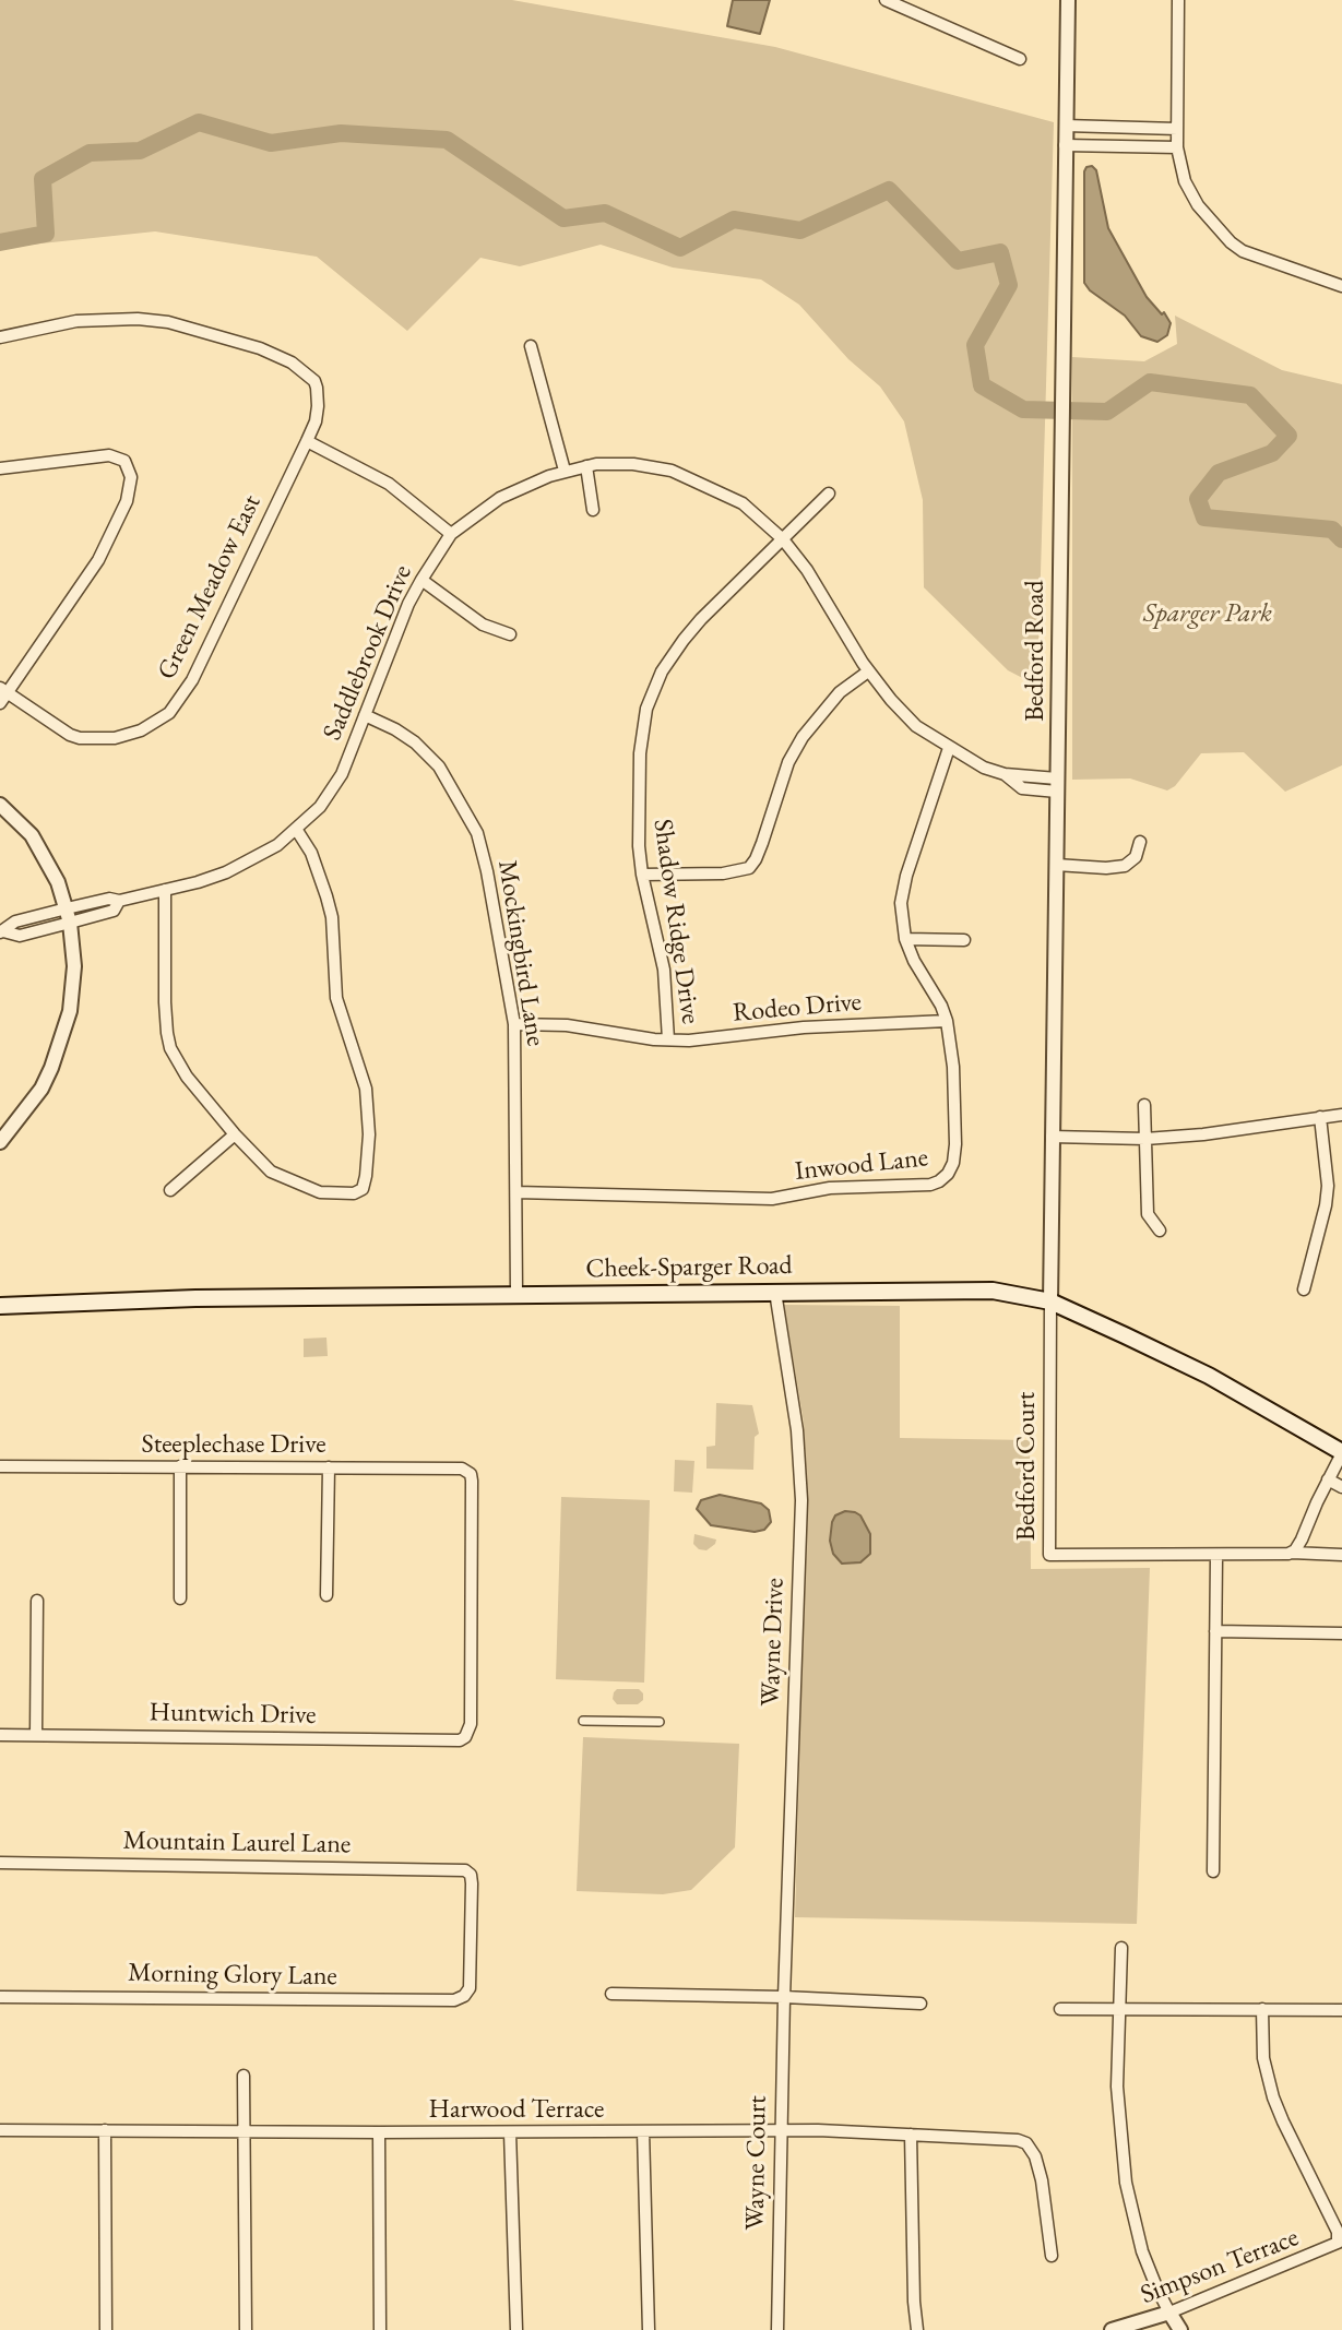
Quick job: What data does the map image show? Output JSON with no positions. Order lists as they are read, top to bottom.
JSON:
{
  "streets": {
    "main road": ["Cheek-Sparger Road"],
    "street": [
      "Green Meadow East",
      "Bedford Road",
      "Saddlebrook Drive",
      "Shadow Ridge Drive",
      "Mockingbird Lane",
      "Rodeo Drive",
      "Inwood Lane",
      "Steeplechase Drive",
      "Bedford Court",
      "Wayne Drive",
      "Huntwich Drive",
      "Mountain Laurel Lane",
      "Morning Glory Lane",
      "Harwood Terrace",
      "Wayne Court",
      "Simpson Terrace"
    ]
  },
  "crossings": [
    ["Bedford Road", "Saddlebrook Drive"],
    ["Bedford Road", "Cheek-Sparger Road"],
    ["Bedford Road", "Bedford Court"],
    ["Saddlebrook Drive", "Shadow Ridge Drive"],
    ["Saddlebrook Drive", "Mockingbird Lane"],
    ["Saddlebrook Drive", "Inwood Lane"],
    ["Shadow Ridge Drive", "Rodeo Drive"],
    ["Mockingbird Lane", "Rodeo Drive"],
    ["Mockingbird Lane", "Inwood Lane"],
    ["Mockingbird Lane", "Cheek-Sparger Road"],
    ["Rodeo Drive", "Inwood Lane"],
    ["Cheek-Sparger Road", "Bedford Court"],
    ["Cheek-Sparger Road", "Wayne Drive"],
    ["Steeplechase Drive", "Huntwich Drive"],
    ["Wayne Drive", "Wayne Court"],
    ["Mountain Laurel Lane", "Morning Glory Lane"],
    ["Harwood Terrace", "Wayne Court"]
  ],
  "parks": ["Sparger Park"]
}
